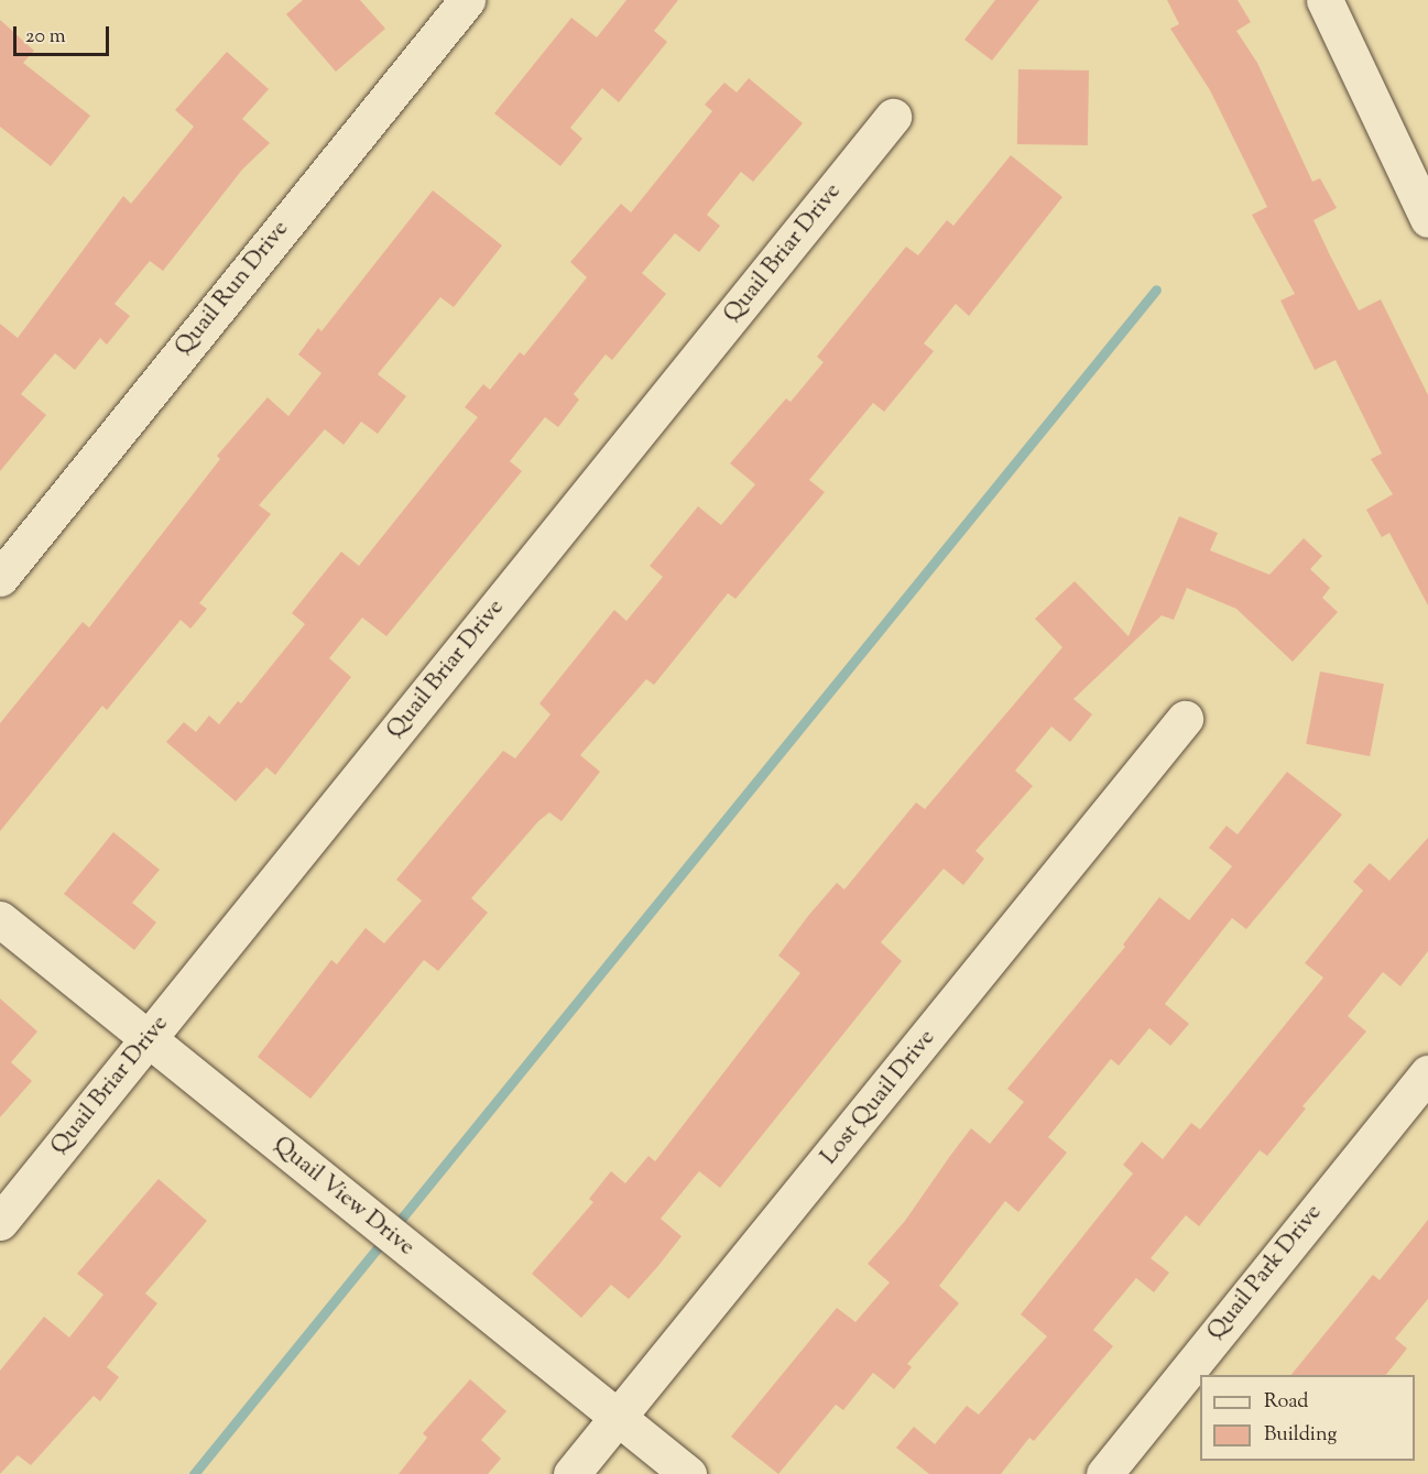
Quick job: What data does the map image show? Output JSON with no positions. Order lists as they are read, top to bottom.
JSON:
{
  "streets": {
    "street": [
      "Quail Briar Drive",
      "Quail Run Drive",
      "Lost Quail Drive",
      "Quail View Drive",
      "Quail Park Drive"
    ]
  },
  "crossings": [
    ["Quail Briar Drive", "Quail View Drive"],
    ["Lost Quail Drive", "Quail View Drive"]
  ],
  "legend": ["Road", "Building"],
  "scale_bar": "20 m"
}
